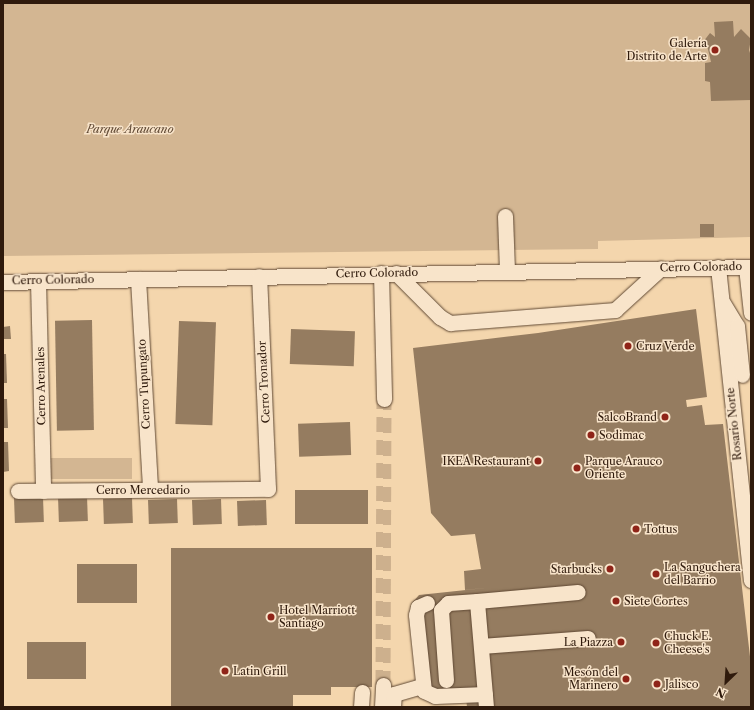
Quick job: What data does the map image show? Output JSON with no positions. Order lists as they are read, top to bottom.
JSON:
{
  "streets": {
    "street": [
      "Cerro Colorado",
      "Cerro Tronador",
      "Cerro Tupungato",
      "Cerro Arenales",
      "Rosario Norte",
      "Cerro Mercedario"
    ]
  },
  "crossings": [
    ["Cerro Colorado", "Cerro Tronador"],
    ["Cerro Colorado", "Cerro Tupungato"],
    ["Cerro Colorado", "Cerro Arenales"],
    ["Cerro Colorado", "Rosario Norte"],
    ["Cerro Tronador", "Cerro Mercedario"],
    ["Cerro Tupungato", "Cerro Mercedario"],
    ["Cerro Arenales", "Cerro Mercedario"]
  ],
  "parks": ["Parque Araucano"],
  "places": [
    "Galería Distrito de Arte",
    "Cruz Verde",
    "SalcoBrand",
    "Sodimac",
    "IKEA Restaurant",
    "Parque Arauco Oriente",
    "Tottus",
    "Starbucks",
    "La Sanguchera del Barrio",
    "Siete Cortes",
    "Hotel Marriott Santiago",
    "La Piazza",
    "Chuck E. Cheese's",
    "Latin Grill",
    "Mesón del Marinero",
    "Jalisco"
  ],
  "north": "bottom left"
}
